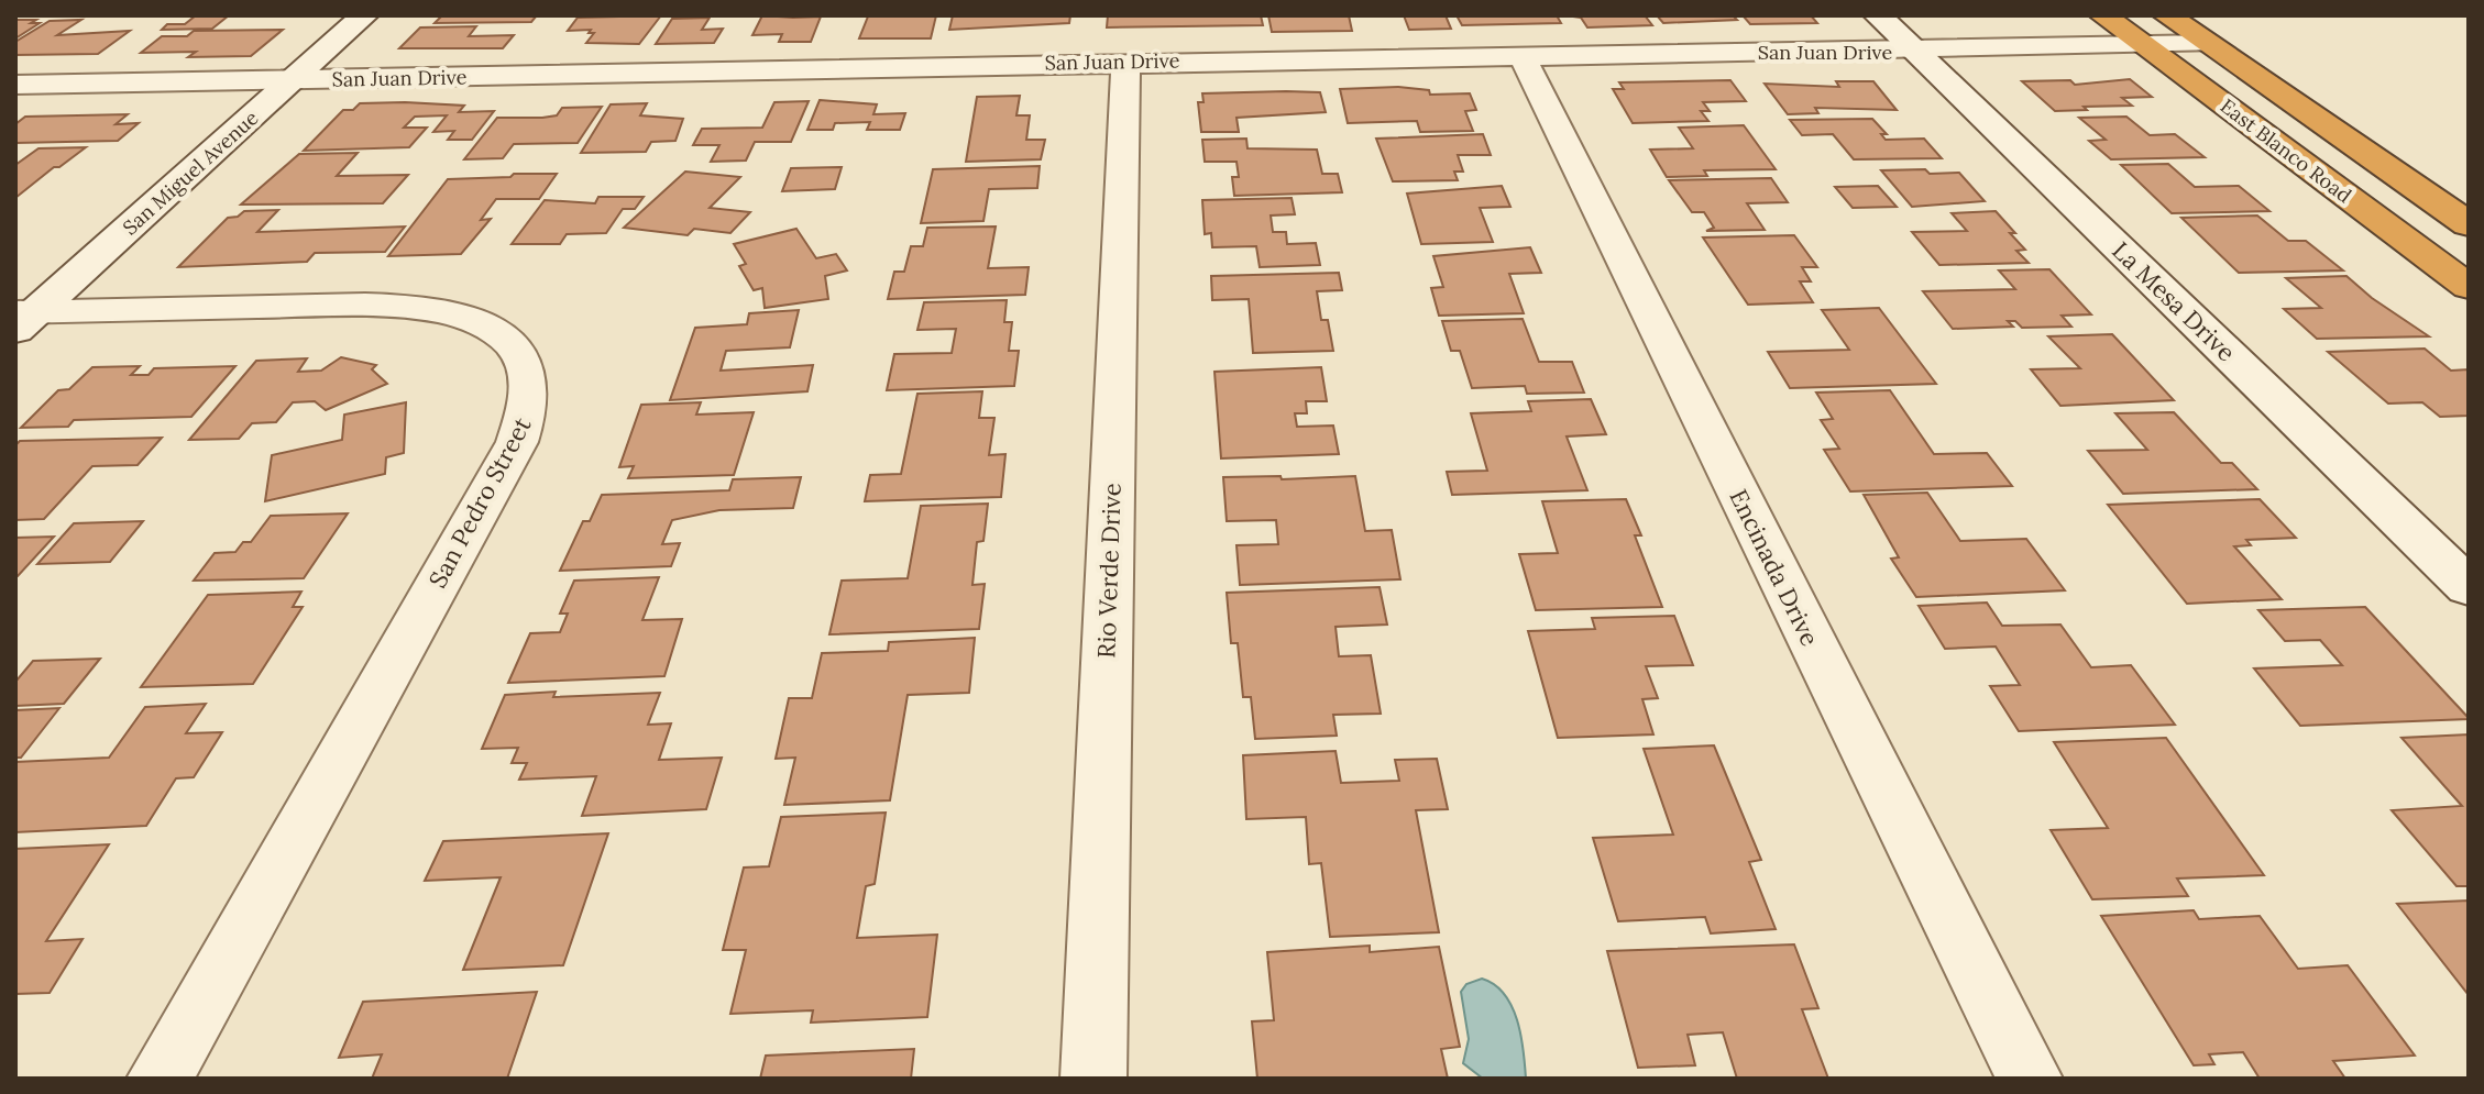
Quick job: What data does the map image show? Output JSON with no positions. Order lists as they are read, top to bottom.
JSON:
{
  "streets": {
    "highway": ["East Blanco Road"],
    "street": [
      "San Juan Drive",
      "San Miguel Avenue",
      "La Mesa Drive",
      "San Pedro Street",
      "Encinada Drive",
      "Rio Verde Drive"
    ]
  },
  "crossings": [
    ["San Juan Drive", "East Blanco Road"],
    ["San Juan Drive", "San Miguel Avenue"],
    ["San Juan Drive", "La Mesa Drive"],
    ["San Juan Drive", "Encinada Drive"],
    ["San Juan Drive", "Rio Verde Drive"],
    ["San Miguel Avenue", "San Pedro Street"]
  ]
}
